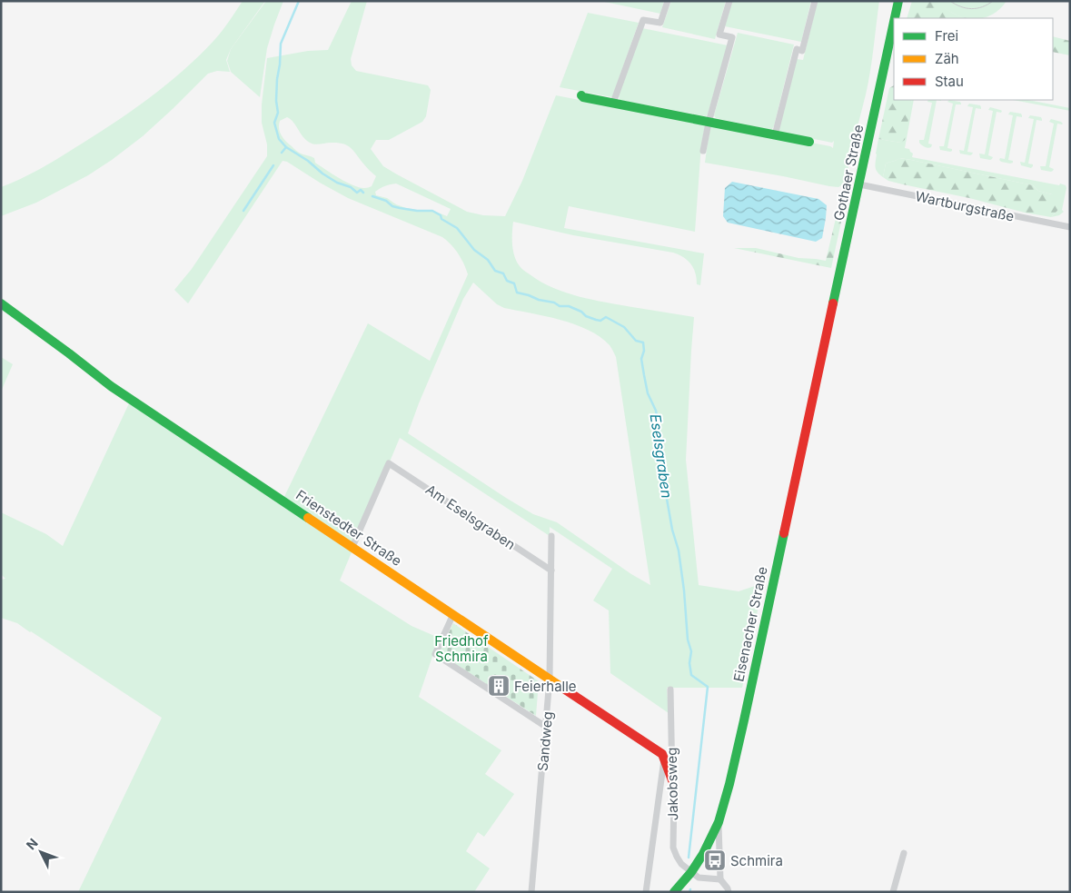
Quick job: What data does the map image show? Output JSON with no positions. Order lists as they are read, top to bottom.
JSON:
{
  "streets": {
    "street": [
      "Gothaer Straße",
      "Wartburgstraße",
      "Am Eselsgraben",
      "Frienstedter Straße",
      "Eisenacher Straße",
      "Sandweg",
      "Jakobsweg"
    ]
  },
  "crossings": [
    ["Gothaer Straße", "Wartburgstraße"],
    ["Gothaer Straße", "Eisenacher Straße"],
    ["Am Eselsgraben", "Frienstedter Straße"],
    ["Am Eselsgraben", "Sandweg"],
    ["Frienstedter Straße", "Sandweg"],
    ["Eisenacher Straße", "Jakobsweg"]
  ],
  "water": ["Eselsgraben"],
  "parks": ["Friedhof Schmira"],
  "places": {
    "building": ["Feierhalle"],
    "bus stop": ["Schmira"]
  },
  "legend": ["Frei", "Zäh", "Stau"],
  "north": "top left"
}
